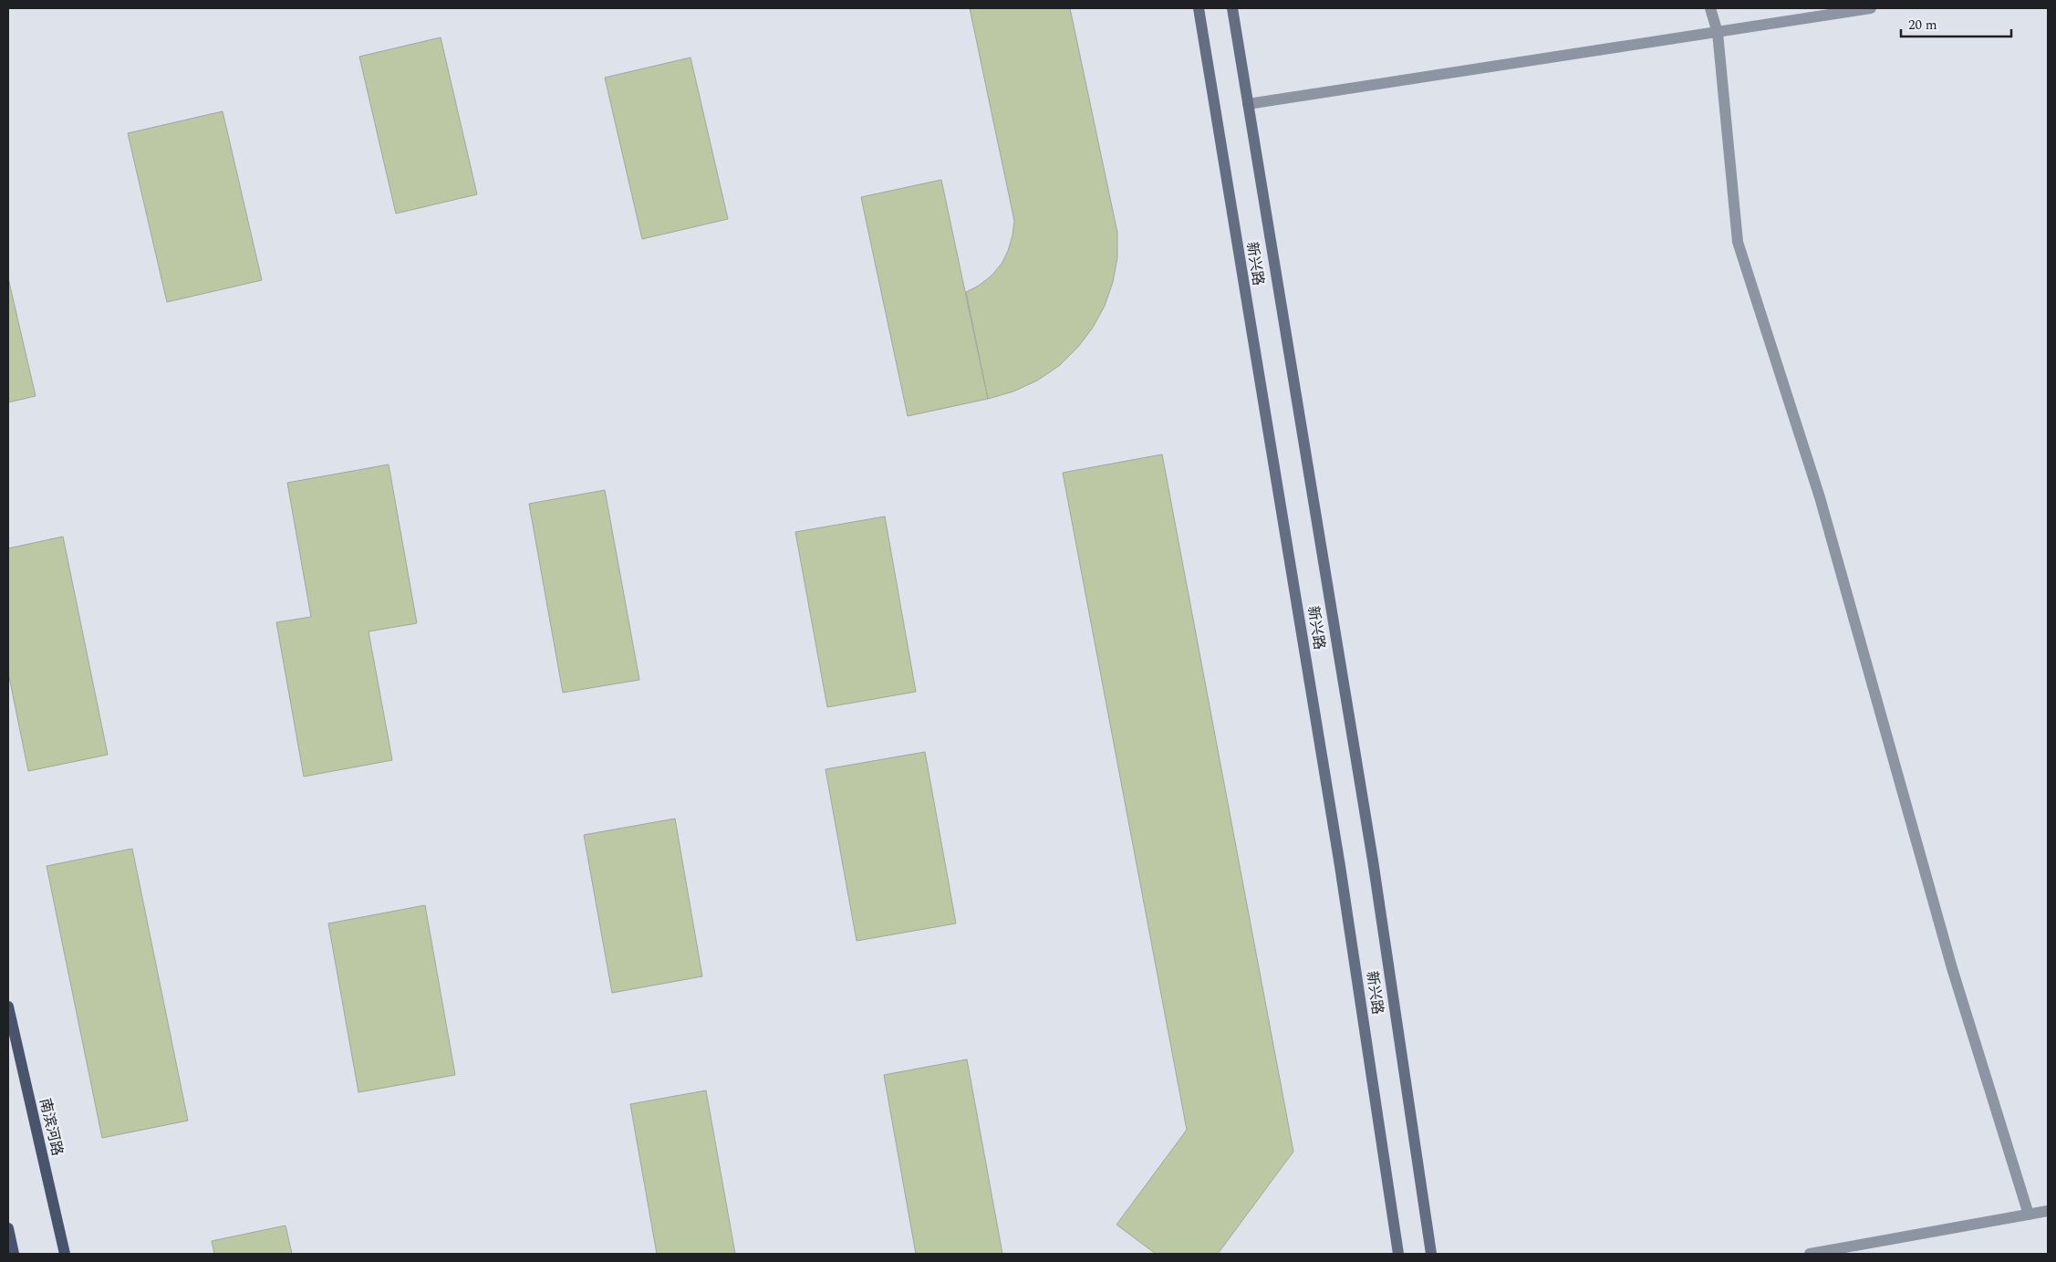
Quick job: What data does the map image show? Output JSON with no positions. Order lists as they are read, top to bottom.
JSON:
{
  "streets": {
    "main road": ["新兴路", "南滨河路"]
  },
  "scale_bar": "20 m"
}
